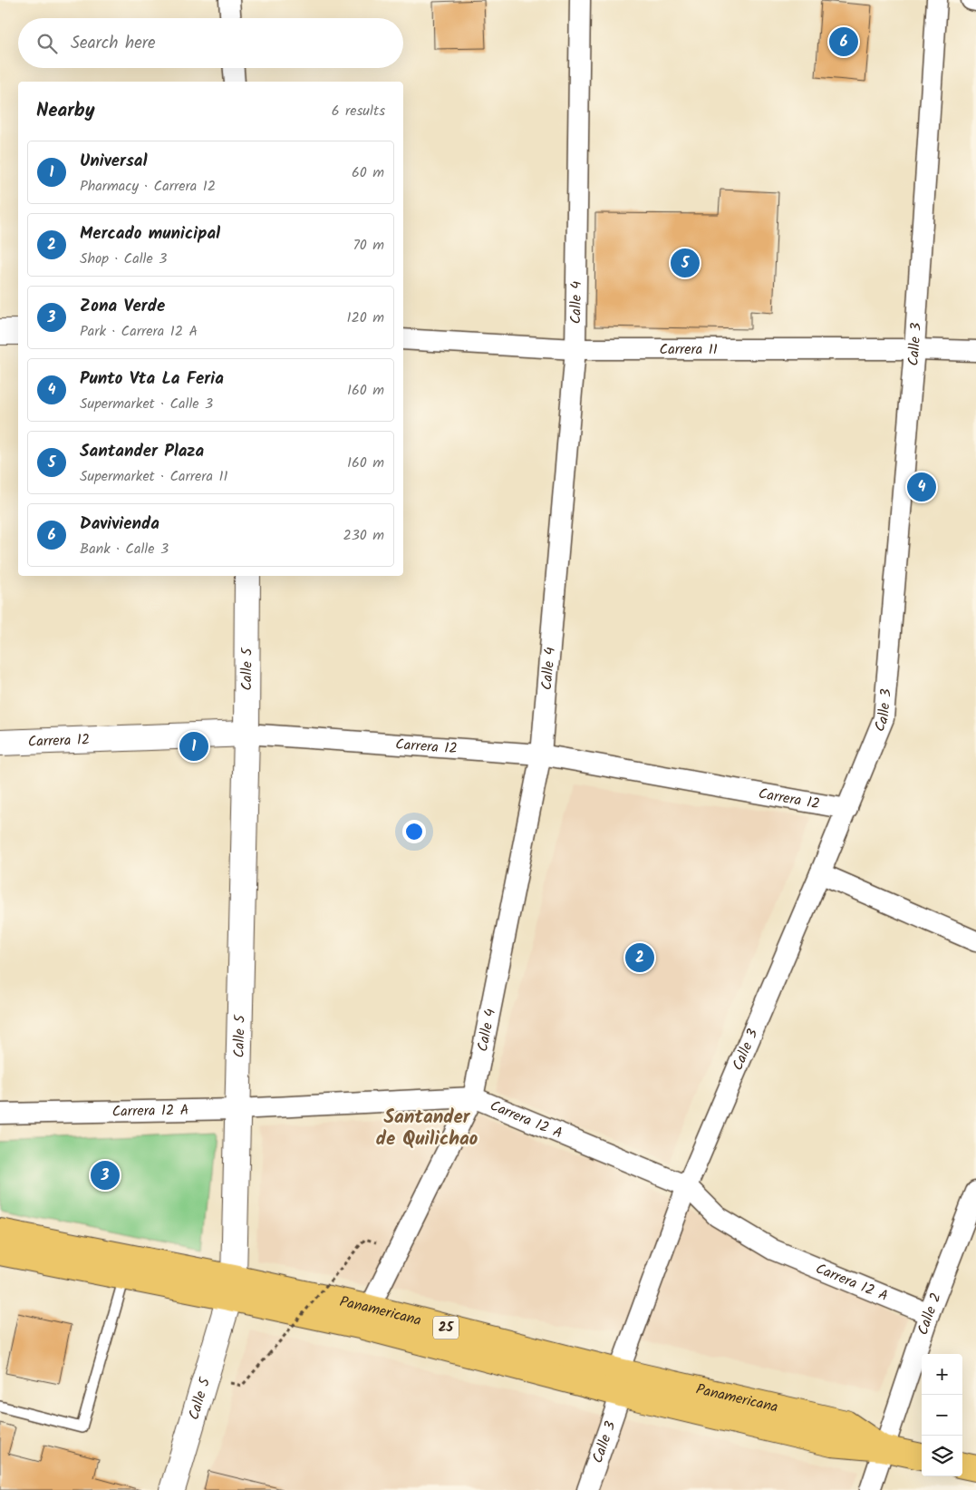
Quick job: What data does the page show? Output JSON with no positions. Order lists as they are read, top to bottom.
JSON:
{
  "streets": {
    "main road": ["Panamericana", "25"],
    "street": [
      "Calle 4",
      "Calle 3",
      "Carrera 11",
      "Calle 5",
      "Carrera 12",
      "Carrera 12 A",
      "Calle 2"
    ]
  },
  "crossings": [
    ["Calle 4", "Carrera 11"],
    ["Calle 4", "Carrera 12"],
    ["Calle 4", "Carrera 12 A"],
    ["Calle 4", "Panamericana"],
    ["Calle 3", "Carrera 11"],
    ["Calle 3", "Carrera 12"],
    ["Calle 3", "Carrera 12 A"],
    ["Calle 3", "Panamericana"],
    ["Calle 5", "Carrera 12"],
    ["Calle 5", "Carrera 12 A"],
    ["Calle 5", "Panamericana"],
    ["Carrera 12 A", "Calle 2"],
    ["Panamericana", "Calle 2"]
  ],
  "districts": ["Santander de Quilichao"],
  "page": {
    "search": "Search here",
    "pins": [
      "6",
      "5",
      "4",
      "1",
      "2",
      "3"
    ],
    "heading": ["Nearby", "6 results"],
    "list": [
      {
        "mark": "1",
        "name": "Universal",
        "note": "Pharmacy · Carrera 12",
        "value": "60 m"
      },
      {
        "mark": "2",
        "name": "Mercado municipal",
        "note": "Shop · Calle 3",
        "value": "70 m"
      },
      {
        "mark": "3",
        "name": "Zona Verde",
        "note": "Park · Carrera 12 A",
        "value": "120 m"
      },
      {
        "mark": "4",
        "name": "Punto Vta La Feria",
        "note": "Supermarket · Calle 3",
        "value": "160 m"
      },
      {
        "mark": "5",
        "name": "Santander Plaza",
        "note": "Supermarket · Carrera 11",
        "value": "160 m"
      },
      {
        "mark": "6",
        "name": "Davivienda",
        "note": "Bank · Calle 3",
        "value": "230 m"
      }
    ],
    "map_buttons": ["+", "−"]
  }
}
